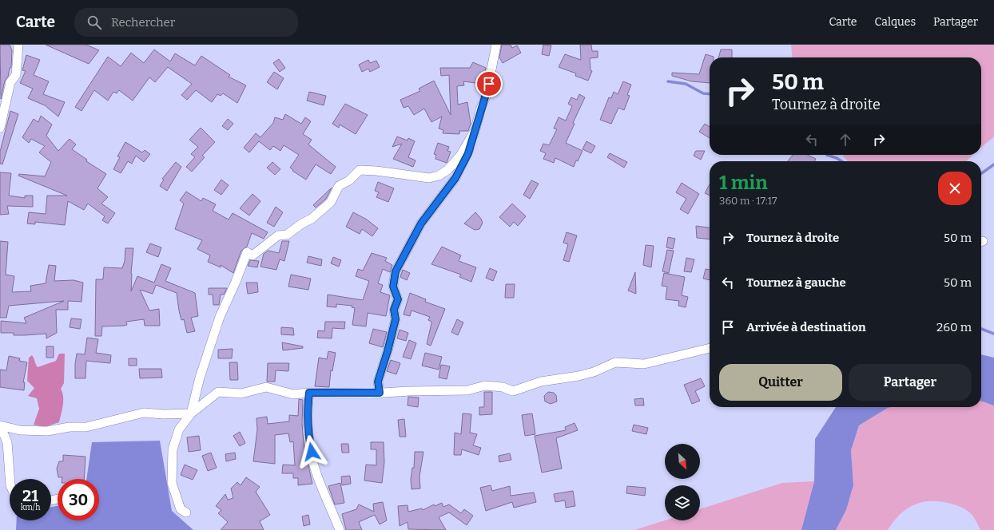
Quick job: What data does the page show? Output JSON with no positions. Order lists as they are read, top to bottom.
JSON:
{
  "north": "bottom right",
  "page": {
    "header": "Carte",
    "search": "Rechercher",
    "nav": ["Carte", "Calques", "Partager"],
    "turn": ["50 m", "Tournez à droite"],
    "heading": ["1 min", "360 m · 17:17"],
    "list": [
      {
        "name": "Tournez à droite",
        "value": "50 m"
      },
      {
        "name": "Tournez à gauche",
        "value": "50 m"
      },
      {
        "name": "Arrivée à destination",
        "value": "260 m"
      }
    ],
    "buttons": ["Quitter", "Partager"],
    "speed": "21 km/h",
    "limit": "30"
  }
}
